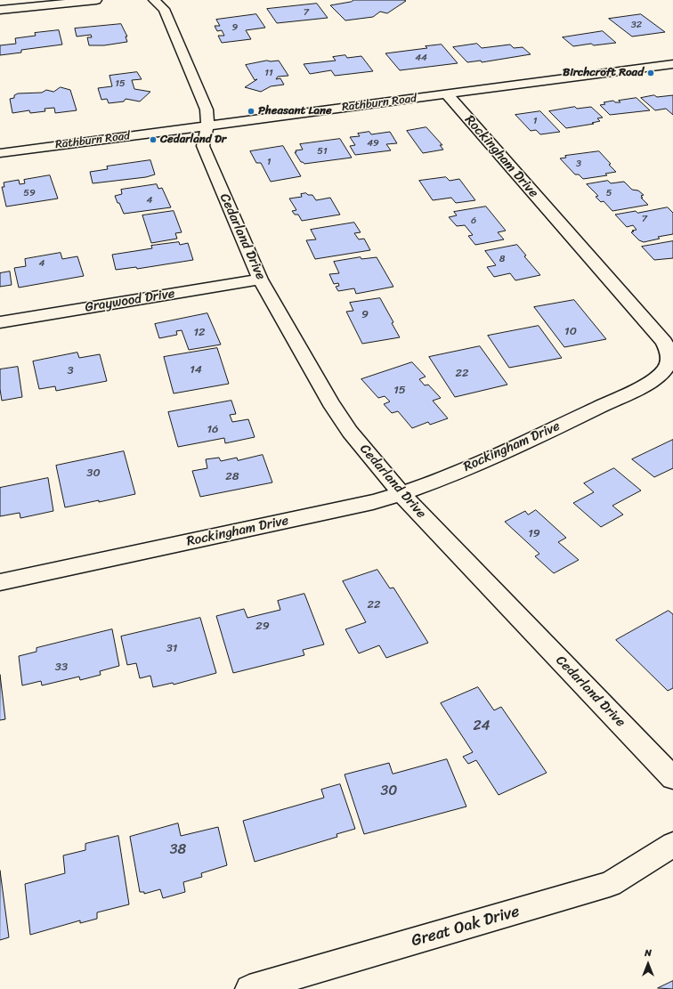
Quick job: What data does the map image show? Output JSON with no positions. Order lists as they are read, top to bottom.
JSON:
{
  "streets": {
    "street": [
      "Rathburn Road",
      "Rockingham Drive",
      "Cedarland Drive",
      "Graywood Drive",
      "Great Oak Drive"
    ]
  },
  "crossings": [
    ["Rathburn Road", "Rockingham Drive"],
    ["Rathburn Road", "Cedarland Drive"],
    ["Rockingham Drive", "Cedarland Drive"],
    ["Cedarland Drive", "Graywood Drive"]
  ],
  "places": ["Birchcroft Road", "Pheasant Lane", "Cedarland Dr"],
  "house_numbers": [
    "7",
    "32",
    "9",
    "44",
    "11",
    "15",
    "1",
    "49",
    "51",
    "1",
    "3",
    "59",
    "5",
    "4",
    "7",
    "6",
    "8",
    "4",
    "9",
    "10",
    "12",
    "14",
    "3",
    "22",
    "15",
    "16",
    "30",
    "28",
    "19",
    "22",
    "29",
    "31",
    "33",
    "24",
    "30",
    "38"
  ],
  "north": "top"
}
